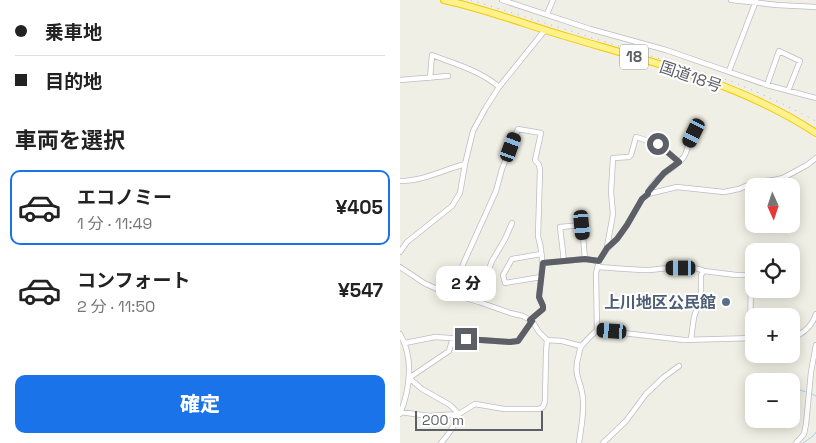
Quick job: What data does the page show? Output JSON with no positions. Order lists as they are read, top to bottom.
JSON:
{
  "streets": {
    "highway": ["18", "国道18号"]
  },
  "places": ["上川地区公民館"],
  "scale_bar": "200 m",
  "north": "bottom",
  "page": {
    "banner": ["乗車地", "目的地"],
    "heading": "車両を選択",
    "list": [
      {
        "name": "エコノミー",
        "note": "1 分 · 11:49",
        "value": "¥405"
      },
      {
        "name": "コンフォート",
        "note": "2 分 · 11:50",
        "value": "¥547"
      }
    ],
    "map_buttons": ["+", "−"],
    "bubble": "2 分",
    "buttons": "確定",
    "scale": "200 m"
  }
}
